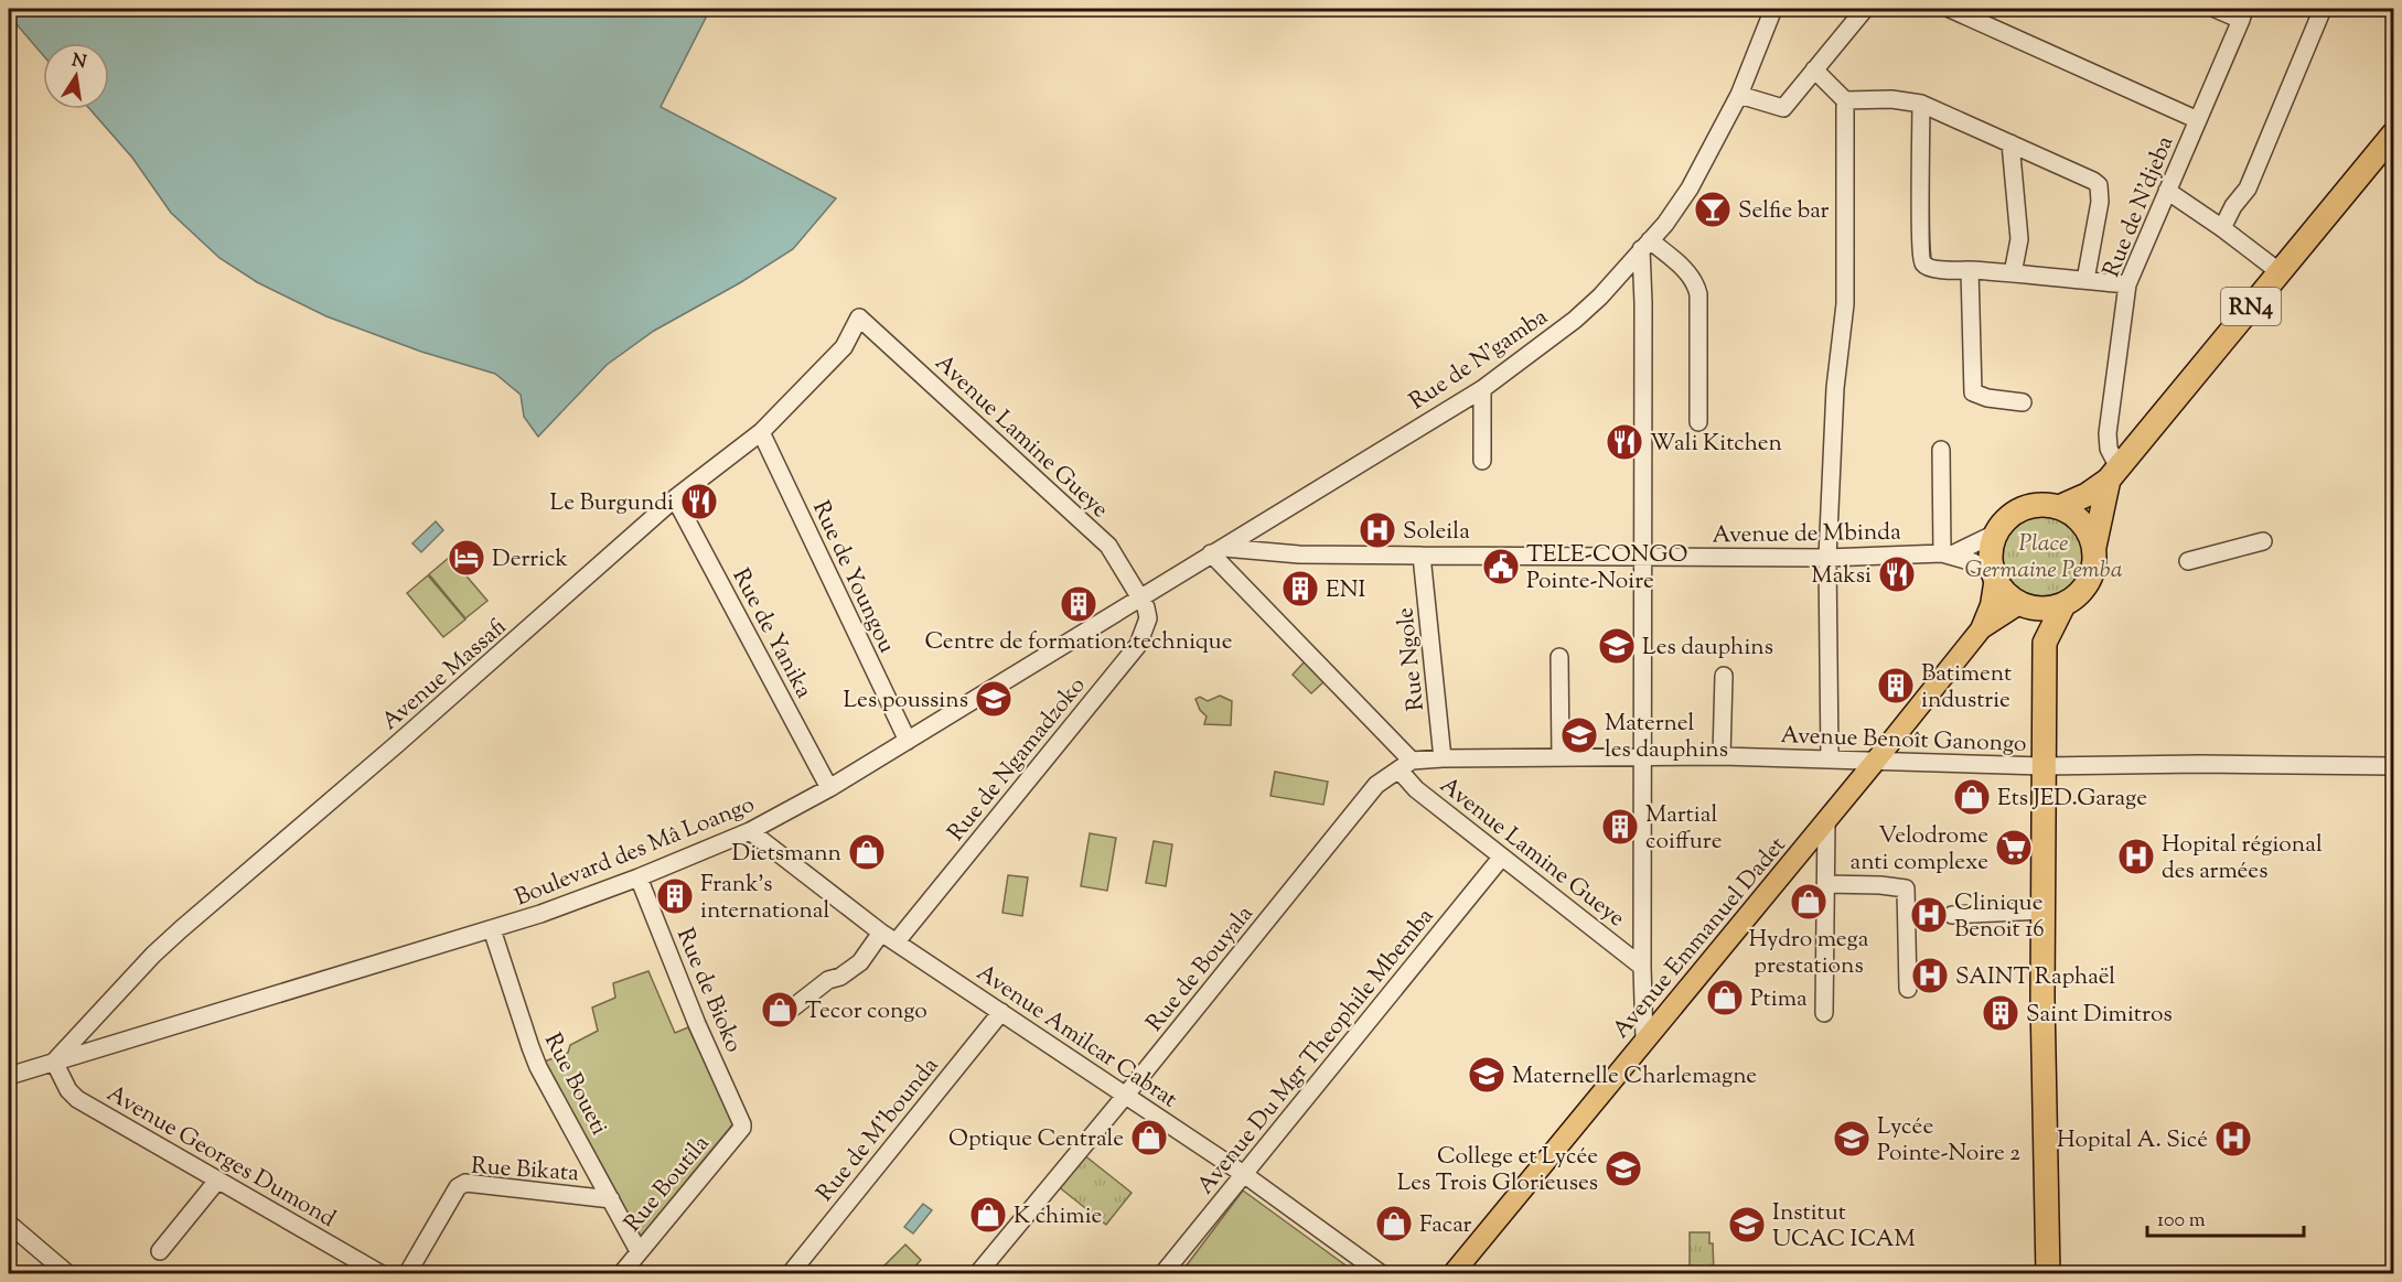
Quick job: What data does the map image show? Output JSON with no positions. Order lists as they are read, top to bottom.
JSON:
{
  "streets": {
    "highway": ["RN4"],
    "main road": ["Avenue Emmanuel Dadet"],
    "street": [
      "Rue de N'djeba",
      "Rue de N'gamba",
      "Avenue Lamine Gueye",
      "Avenue de Mbinda",
      "Rue de Youngou",
      "Rue de Yanika",
      "Rue Ngole",
      "Avenue Massafi",
      "Avenue Benoît Ganongo",
      "Rue de Ngamadzoko",
      "Boulevard des Mâ Loango",
      "Rue de Bouyala",
      "Rue de Bioko",
      "Avenue Amilcar Cabrat",
      "Avenue Du Mgr Theophile Mbemba",
      "Rue Boueti",
      "Rue de M'bounda",
      "Avenue Georges Dumond",
      "Rue Bikata",
      "Rue Boutila"
    ]
  },
  "crossings": [
    ["Rue de N'djeba", "RN4"],
    ["RN4", "Avenue de Mbinda"],
    ["RN4", "Avenue Benoît Ganongo"],
    ["RN4", "Avenue Emmanuel Dadet"],
    ["Rue de N'gamba", "Avenue Lamine Gueye"],
    ["Rue de N'gamba", "Avenue de Mbinda"],
    ["Rue de N'gamba", "Boulevard des Mâ Loango"],
    ["Avenue Lamine Gueye", "Avenue de Mbinda"],
    ["Avenue Lamine Gueye", "Avenue Massafi"],
    ["Avenue Lamine Gueye", "Avenue Benoît Ganongo"],
    ["Avenue Lamine Gueye", "Rue de Ngamadzoko"],
    ["Avenue Lamine Gueye", "Boulevard des Mâ Loango"],
    ["Avenue Lamine Gueye", "Rue de Bouyala"],
    ["Avenue Lamine Gueye", "Avenue Du Mgr Theophile Mbemba"],
    ["Avenue de Mbinda", "Rue Ngole"],
    ["Avenue de Mbinda", "Boulevard des Mâ Loango"],
    ["Avenue de Mbinda", "Avenue Emmanuel Dadet"],
    ["Rue de Youngou", "Avenue Massafi"],
    ["Rue de Youngou", "Boulevard des Mâ Loango"],
    ["Rue de Yanika", "Avenue Massafi"],
    ["Rue de Yanika", "Boulevard des Mâ Loango"],
    ["Rue Ngole", "Avenue Benoît Ganongo"],
    ["Avenue Massafi", "Boulevard des Mâ Loango"],
    ["Avenue Massafi", "Avenue Georges Dumond"],
    ["Avenue Benoît Ganongo", "Avenue Emmanuel Dadet"],
    ["Avenue Benoît Ganongo", "Rue de Bouyala"],
    ["Rue de Ngamadzoko", "Boulevard des Mâ Loango"],
    ["Rue de Ngamadzoko", "Avenue Amilcar Cabrat"],
    ["Boulevard des Mâ Loango", "Rue de Bioko"],
    ["Boulevard des Mâ Loango", "Avenue Amilcar Cabrat"],
    ["Boulevard des Mâ Loango", "Rue Boueti"],
    ["Boulevard des Mâ Loango", "Avenue Georges Dumond"],
    ["Rue de Bouyala", "Avenue Amilcar Cabrat"],
    ["Rue de Bioko", "Rue Boutila"],
    ["Avenue Amilcar Cabrat", "Avenue Du Mgr Theophile Mbemba"],
    ["Avenue Amilcar Cabrat", "Rue de M'bounda"],
    ["Rue Boueti", "Rue Bikata"],
    ["Rue Boueti", "Rue Boutila"]
  ],
  "parks": ["Place Germaine Pemba"],
  "places": {
    "bar": ["Selfie bar"],
    "restaurant": ["Wali Kitchen", "Le Burgundi", "Maksi"],
    "hospital": [
      "Soleila",
      "Hopital régional des armées",
      "Clinique Benoit 16",
      "SAINT Raphaël",
      "Hopital A. Sicé"
    ],
    "hotel": ["Derrick"],
    "public building": ["TELE-CONGO Pointe-Noire"],
    "building": [
      "ENI",
      "Centre de formation.technique",
      "Batiment industrie",
      "Martial coiffure",
      "Frank's international",
      "Saint Dimitros"
    ],
    "school or university": [
      "Les dauphins",
      "Les poussins",
      "Maternel les dauphins",
      "Maternelle Charlemagne",
      "Lycée Pointe-Noire 2",
      "College et Lycée Les Trois Glorieuses",
      "Institut UCAC ICAM"
    ],
    "shop": [
      "Ets JED.Garage",
      "Dietsmann",
      "Hydro mega prestations",
      "Ptima",
      "Tecor congo",
      "Optique Centrale",
      "K chimie",
      "Facar"
    ],
    "supermarket": ["Velodrome anti complexe"]
  },
  "scale_bar": "100 m",
  "north": "top"
}
